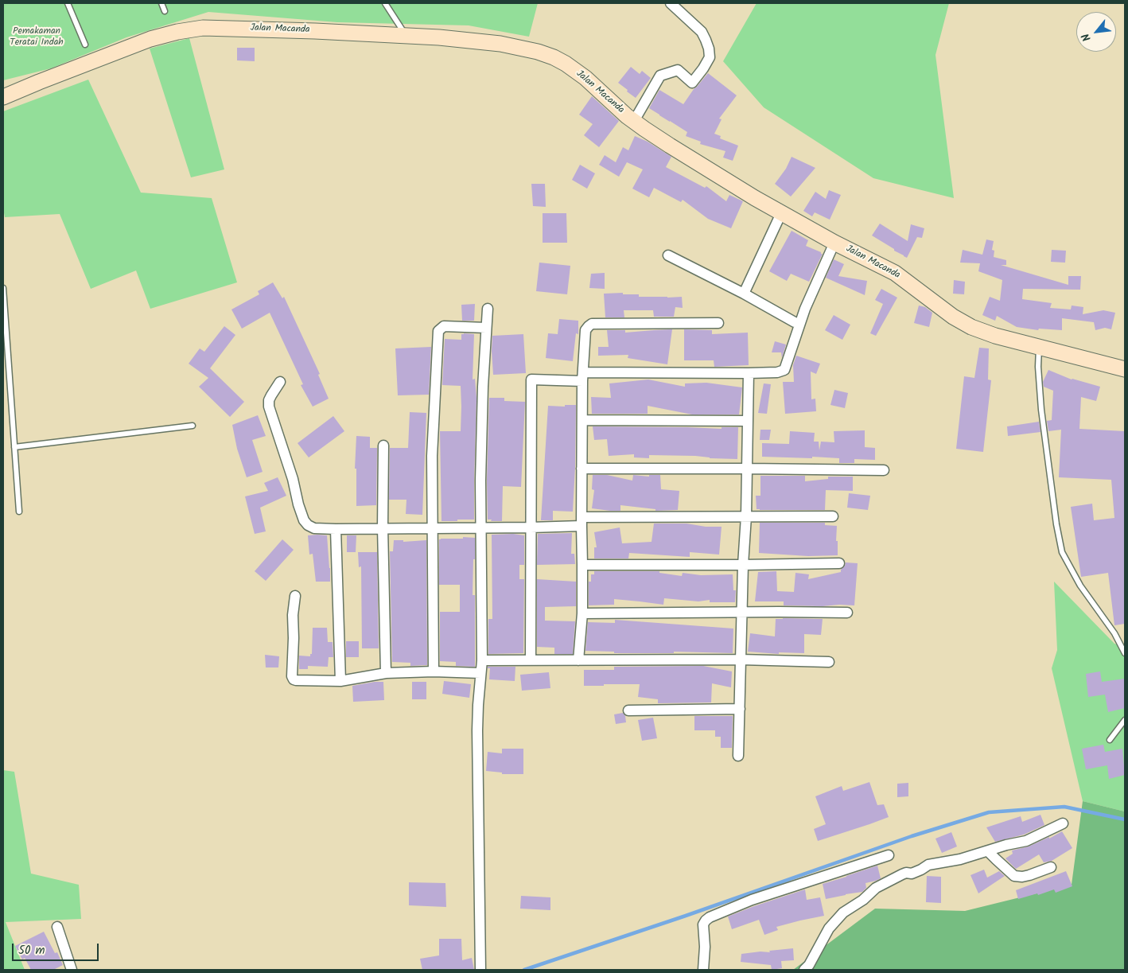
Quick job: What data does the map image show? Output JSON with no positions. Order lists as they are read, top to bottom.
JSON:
{
  "streets": {
    "street": ["Jalan Macanda"]
  },
  "parks": ["Pemakaman Teratai Indah"],
  "scale_bar": "50 m",
  "north": "bottom left"
}
